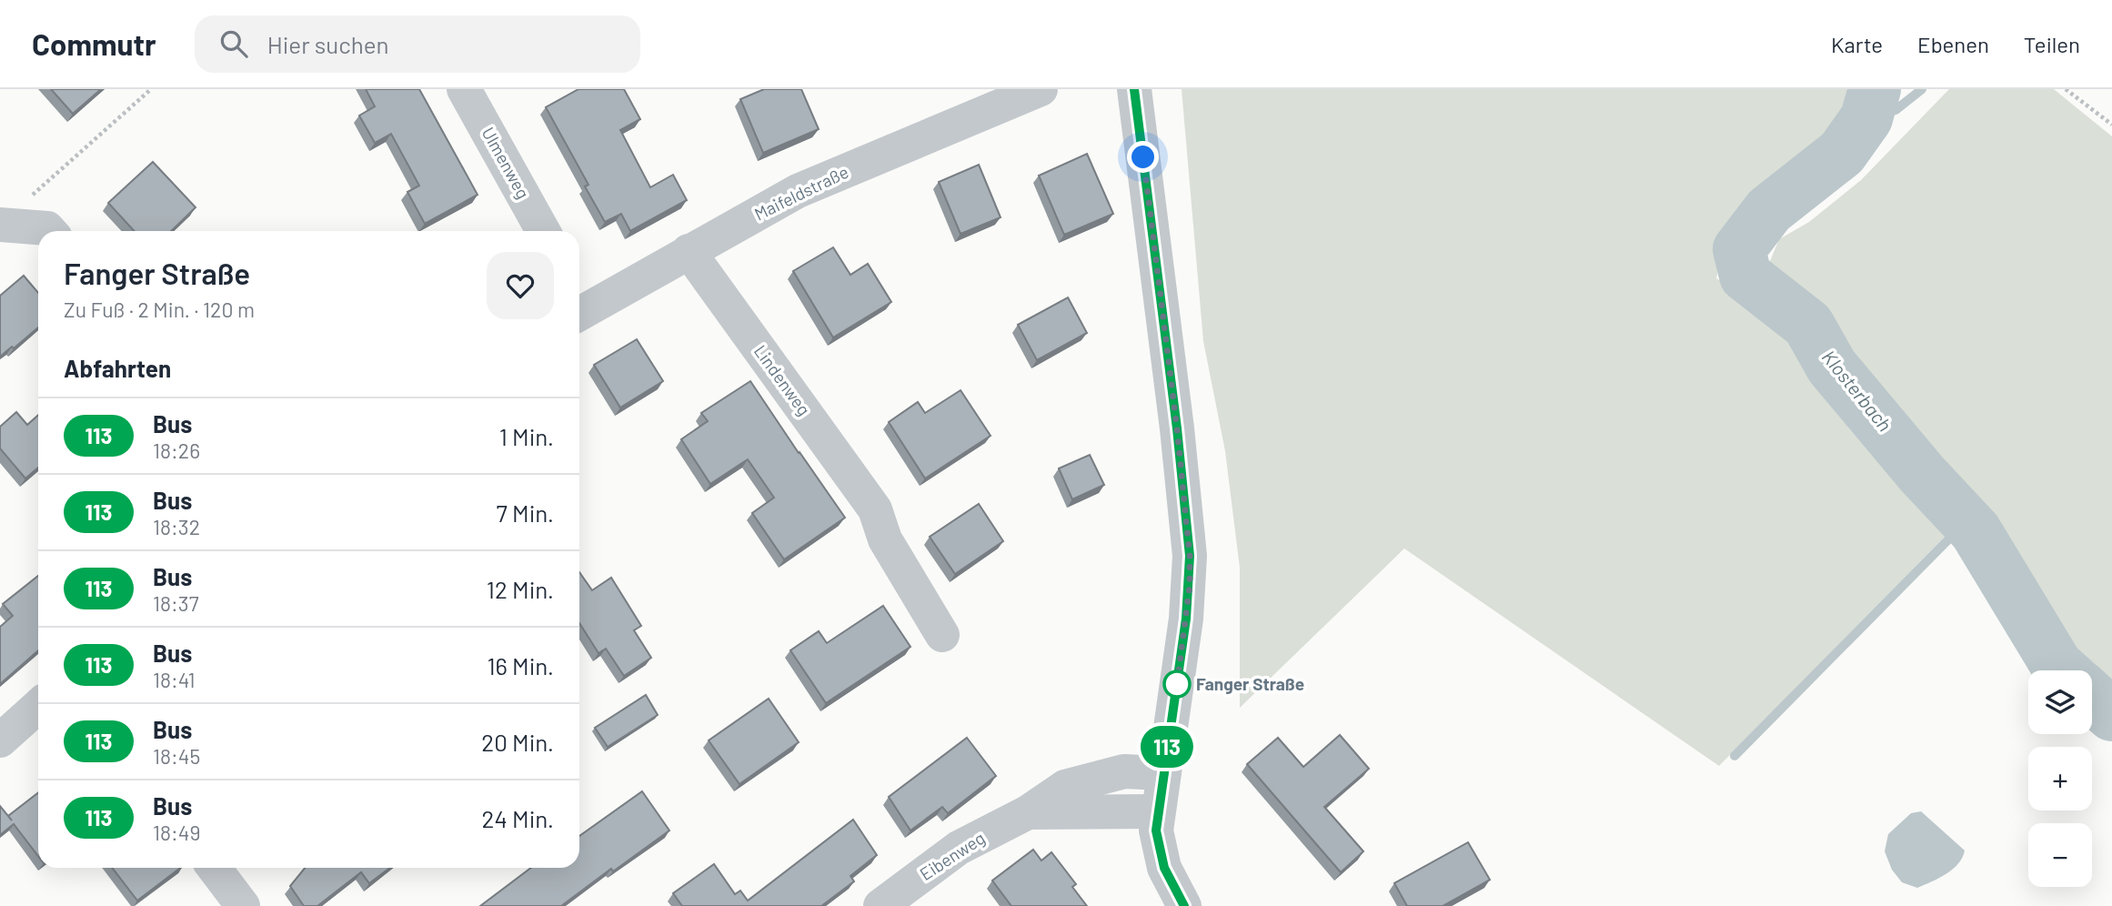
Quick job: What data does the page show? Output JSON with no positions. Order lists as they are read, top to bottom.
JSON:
{
  "streets": {
    "street": [
      "Ulmenweg",
      "Maifeldstraße",
      "Lindenweg",
      "Eibenweg"
    ]
  },
  "crossings": [
    ["Maifeldstraße", "Lindenweg"]
  ],
  "water": ["Klosterbach"],
  "places": ["Fanger Straße"],
  "lines": ["bus line 113"],
  "page": {
    "header": "Commutr",
    "search": "Hier suchen",
    "nav": ["Karte", "Ebenen", "Teilen"],
    "on_map": "113",
    "heading": [
      ["Fanger Straße", "Zu Fuß · 2 Min. · 120 m"],
      "Abfahrten"
    ],
    "list": [
      {
        "mark": "113",
        "name": "Bus",
        "note": "18:26",
        "value": "1 Min."
      },
      {
        "mark": "113",
        "name": "Bus",
        "note": "18:32",
        "value": "7 Min."
      },
      {
        "mark": "113",
        "name": "Bus",
        "note": "18:37",
        "value": "12 Min."
      },
      {
        "mark": "113",
        "name": "Bus",
        "note": "18:41",
        "value": "16 Min."
      },
      {
        "mark": "113",
        "name": "Bus",
        "note": "18:45",
        "value": "20 Min."
      },
      {
        "mark": "113",
        "name": "Bus",
        "note": "18:49",
        "value": "24 Min."
      }
    ],
    "map_buttons": ["+", "−"]
  }
}
